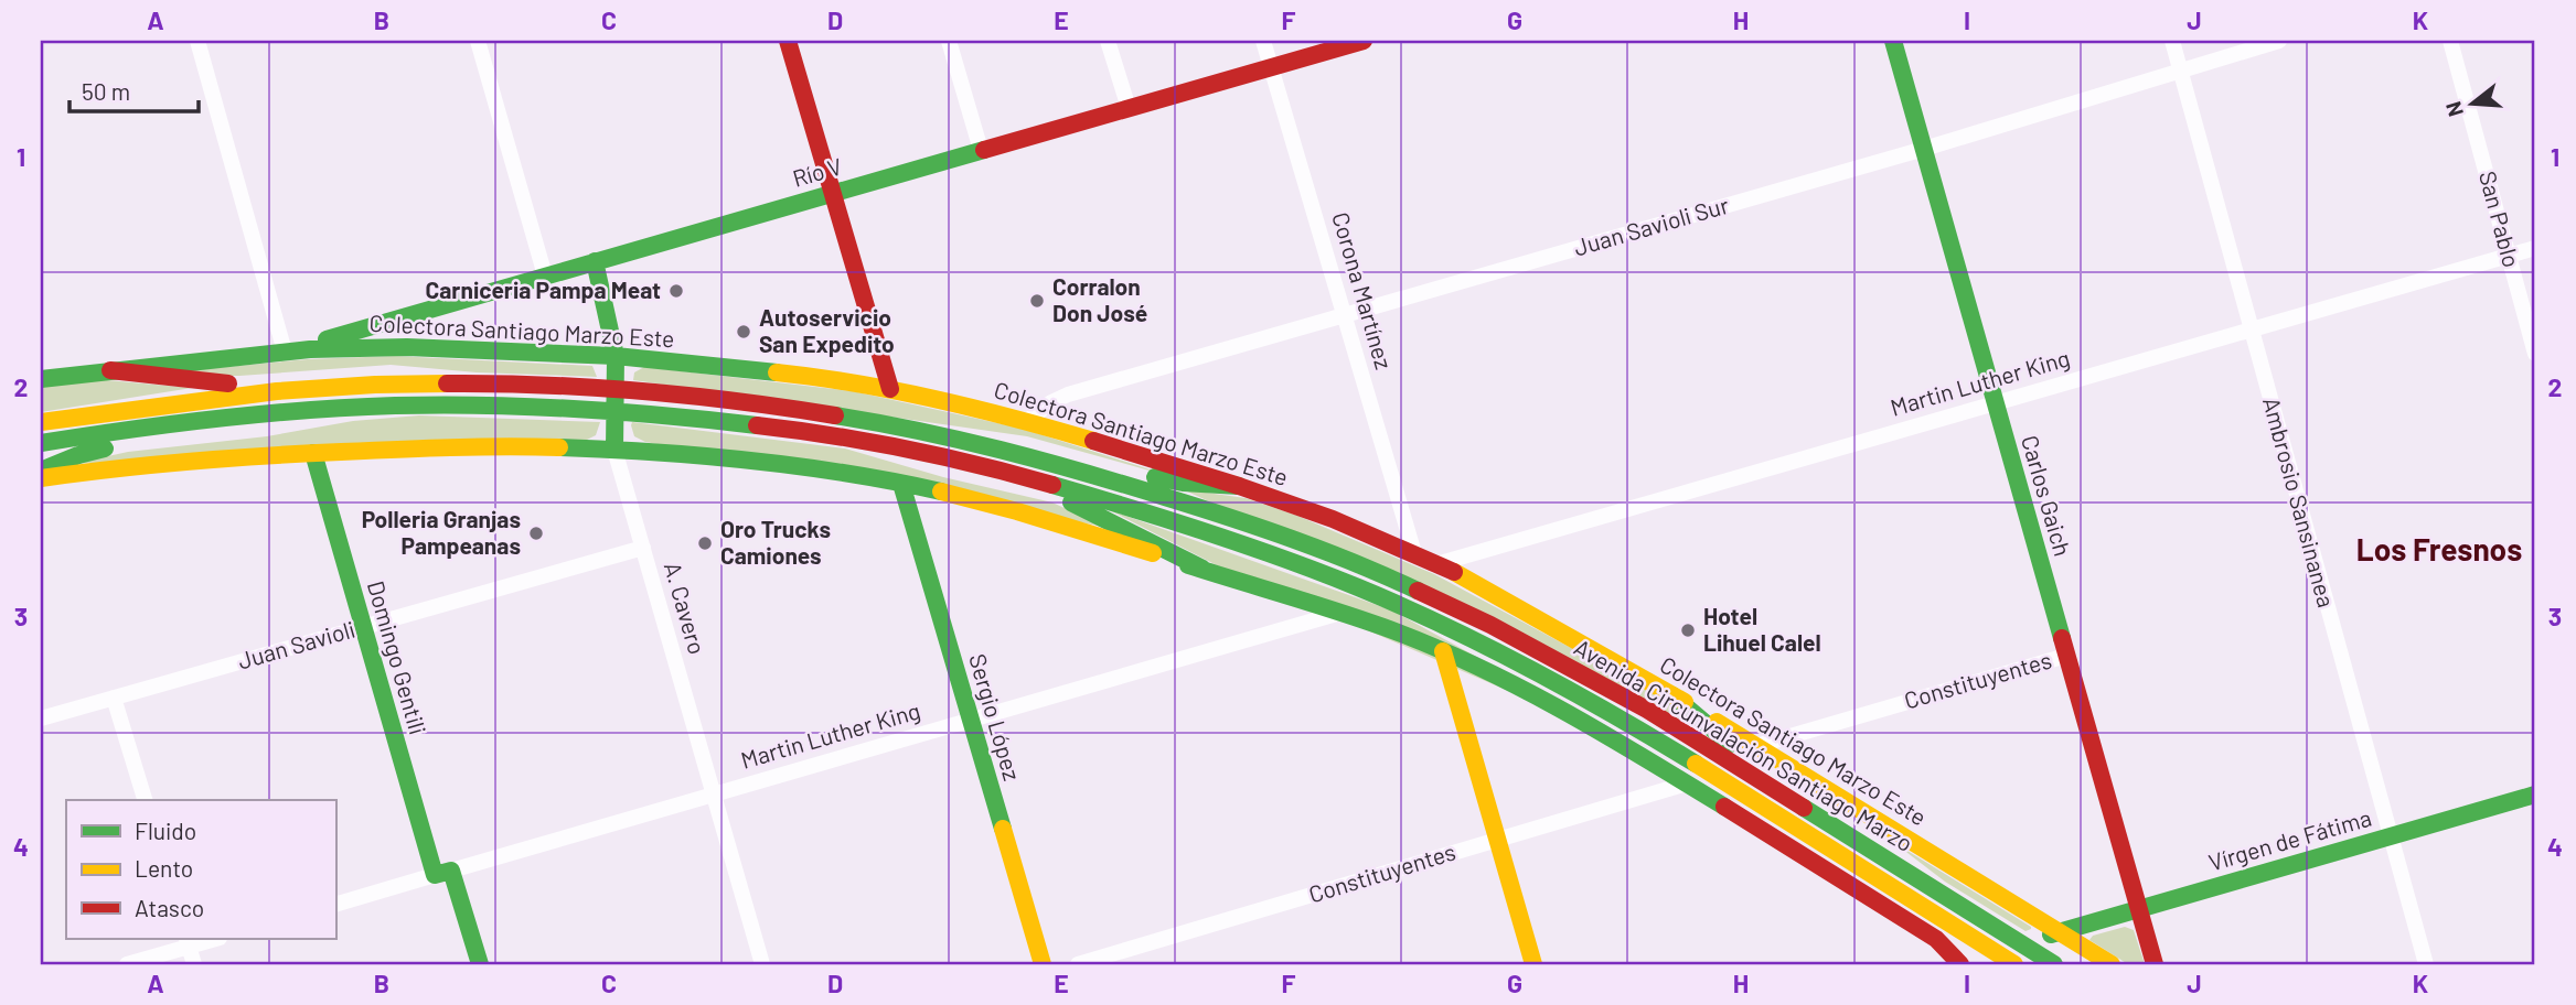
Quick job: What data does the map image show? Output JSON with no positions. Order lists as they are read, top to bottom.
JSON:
{
  "streets": {
    "main road": [
      "Río V",
      "Colectora Santiago Marzo Este",
      "Carlos Gaich",
      "A. Cavero",
      "Domingo Gentili",
      "Sergio López",
      "Avenida Circunvalación Santiago Marzo",
      "Vírgen de Fátima"
    ],
    "street": [
      "San Pablo",
      "Juan Savioli Sur",
      "Corona Martínez",
      "Martin Luther King",
      "Ambrosio Sansinanea",
      "Juan Savioli",
      "Constituyentes"
    ]
  },
  "crossings": [
    ["Río V", "Corona Martínez"],
    ["Río V", "Colectora Santiago Marzo Este"],
    ["Río V", "A. Cavero"],
    ["San Pablo", "Martin Luther King"],
    ["Juan Savioli Sur", "Corona Martínez"],
    ["Juan Savioli Sur", "Colectora Santiago Marzo Este"],
    ["Juan Savioli Sur", "Carlos Gaich"],
    ["Juan Savioli Sur", "Ambrosio Sansinanea"],
    ["Corona Martínez", "Colectora Santiago Marzo Este"],
    ["Colectora Santiago Marzo Este", "Martin Luther King"],
    ["Colectora Santiago Marzo Este", "A. Cavero"],
    ["Colectora Santiago Marzo Este", "Constituyentes"],
    ["Colectora Santiago Marzo Este", "Vírgen de Fátima"],
    ["Martin Luther King", "Carlos Gaich"],
    ["Martin Luther King", "Ambrosio Sansinanea"],
    ["Martin Luther King", "A. Cavero"],
    ["Martin Luther King", "Domingo Gentili"],
    ["Martin Luther King", "Sergio López"],
    ["Carlos Gaich", "Constituyentes"],
    ["Carlos Gaich", "Vírgen de Fátima"],
    ["Ambrosio Sansinanea", "Vírgen de Fátima"],
    ["A. Cavero", "Juan Savioli"],
    ["A. Cavero", "Avenida Circunvalación Santiago Marzo"],
    ["Juan Savioli", "Domingo Gentili"],
    ["Avenida Circunvalación Santiago Marzo", "Vírgen de Fátima"]
  ],
  "districts": ["Los Fresnos"],
  "places": [
    "Carniceria Pampa Meat",
    "Corralon Don José",
    "Autoservicio San Expedito",
    "Polleria Granjas Pampeanas",
    "Oro Trucks Camiones",
    "Hotel Lihuel Calel"
  ],
  "legend": ["Fluido", "Lento", "Atasco"],
  "scale_bar": "50 m",
  "north": "left",
  "grid": {
    "columns": [
      "A",
      "B",
      "C",
      "D",
      "E",
      "F",
      "G",
      "H",
      "I",
      "J",
      "K"
    ],
    "rows": [
      "1",
      "2",
      "3",
      "4"
    ]
  }
}
